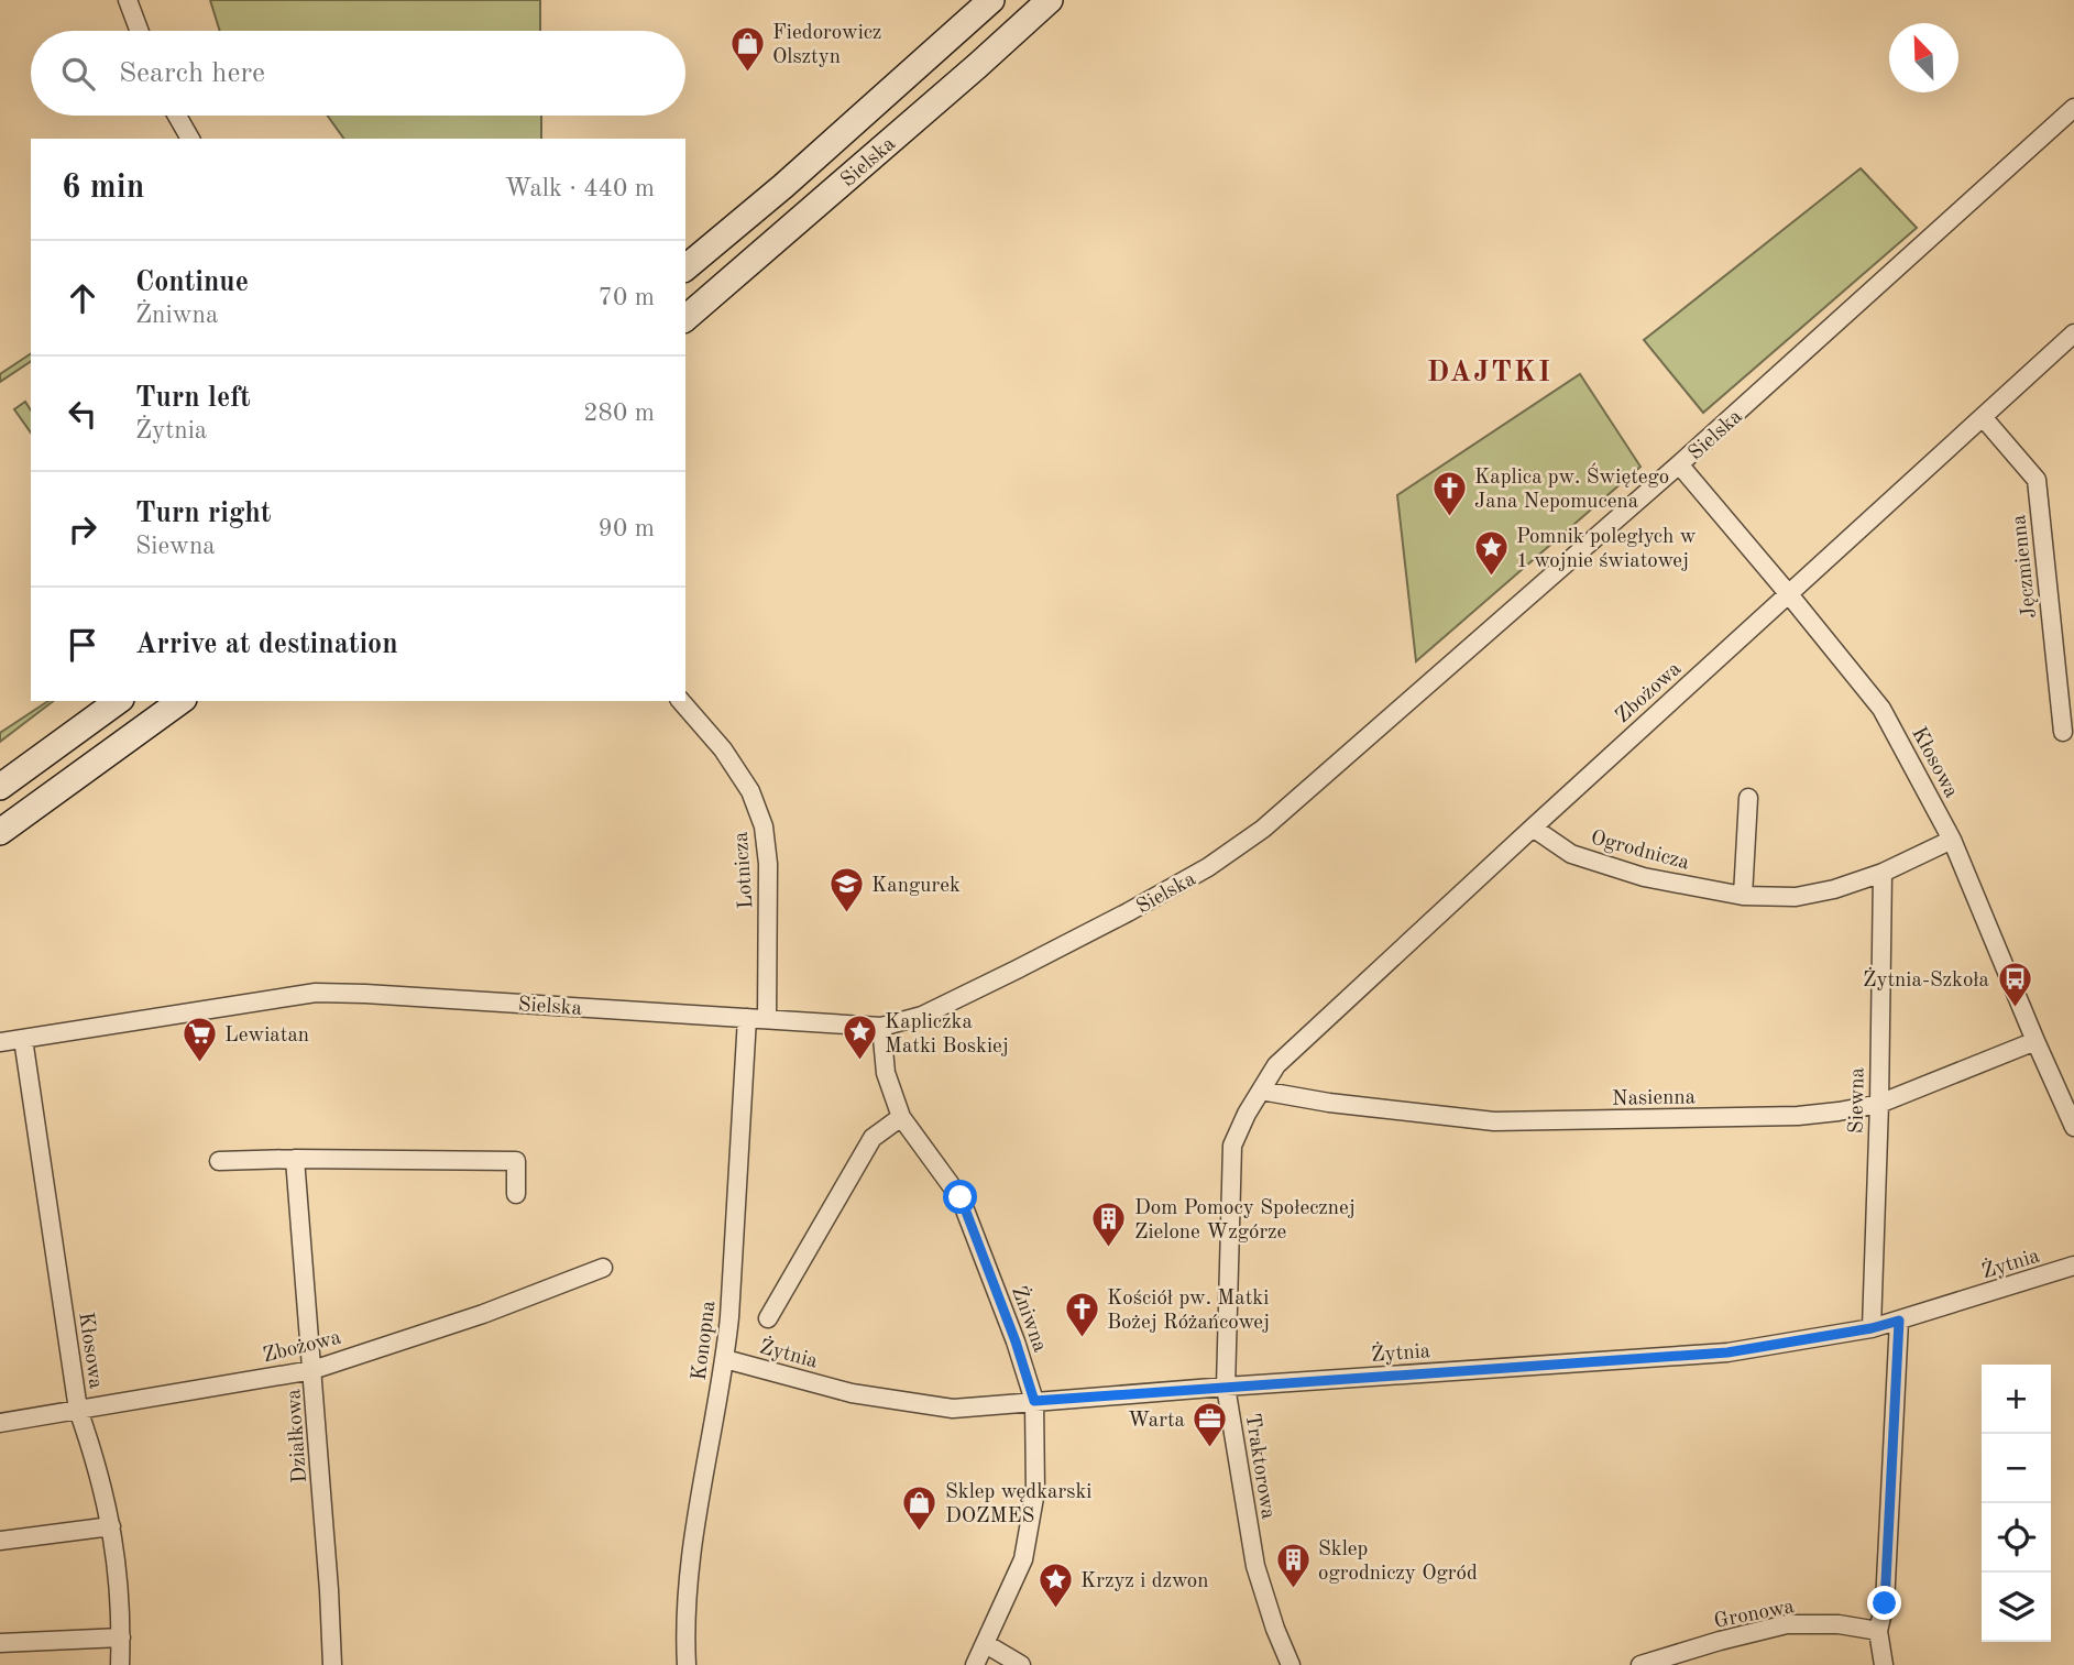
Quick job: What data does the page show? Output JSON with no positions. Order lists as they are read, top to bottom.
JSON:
{
  "streets": {
    "main road": ["Sielska"],
    "street": [
      "Jęczmienna",
      "Zbożowa",
      "Kłosowa",
      "Ogrodnicza",
      "Lotnicza",
      "Nasienna",
      "Siewna",
      "Żytnia",
      "Żniwna",
      "Konopna",
      "Działkowa",
      "Traktorowa",
      "Gronowa"
    ]
  },
  "crossings": [
    ["Sielska", "Kłosowa"],
    ["Sielska", "Lotnicza"],
    ["Sielska", "Żniwna"],
    ["Sielska", "Konopna"],
    ["Jęczmienna", "Zbożowa"],
    ["Zbożowa", "Kłosowa"],
    ["Zbożowa", "Ogrodnicza"],
    ["Zbożowa", "Nasienna"],
    ["Zbożowa", "Działkowa"],
    ["Zbożowa", "Traktorowa"],
    ["Kłosowa", "Ogrodnicza"],
    ["Kłosowa", "Nasienna"],
    ["Ogrodnicza", "Siewna"],
    ["Nasienna", "Siewna"],
    ["Nasienna", "Traktorowa"],
    ["Siewna", "Żytnia"],
    ["Żytnia", "Żniwna"],
    ["Żytnia", "Konopna"],
    ["Żytnia", "Traktorowa"]
  ],
  "districts": ["DAJTKI"],
  "places": {
    "shop": ["Fiedorowicz Olsztyn", "Sklep wędkarski DOZMES"],
    "church": ["Kaplica pw. Świętego Jana Nepomucena", "Kościół pw. Matki Bożej Różańcowej"],
    "place": ["Pomnik poległych w 1 wojnie światowej", "Kapliczka Matki Boskiej", "Krzyz i dzwon"],
    "school or university": ["Kangurek"],
    "bus stop": ["Żytnia-Szkoła"],
    "supermarket": ["Lewiatan"],
    "building": ["Dom Pomocy Społecznej Zielone Wzgórze", "Sklep ogrodniczy Ogród"],
    "office": ["Warta"]
  },
  "north": "top left",
  "page": {
    "search": "Search here",
    "heading": ["6 min", "Walk · 440 m"],
    "list": [
      ["Continue", "Żniwna", "70 m"],
      ["Turn left", "Żytnia", "280 m"],
      ["Turn right", "Siewna", "90 m"],
      "Arrive at destination"
    ],
    "map_buttons": ["+", "−"]
  }
}
